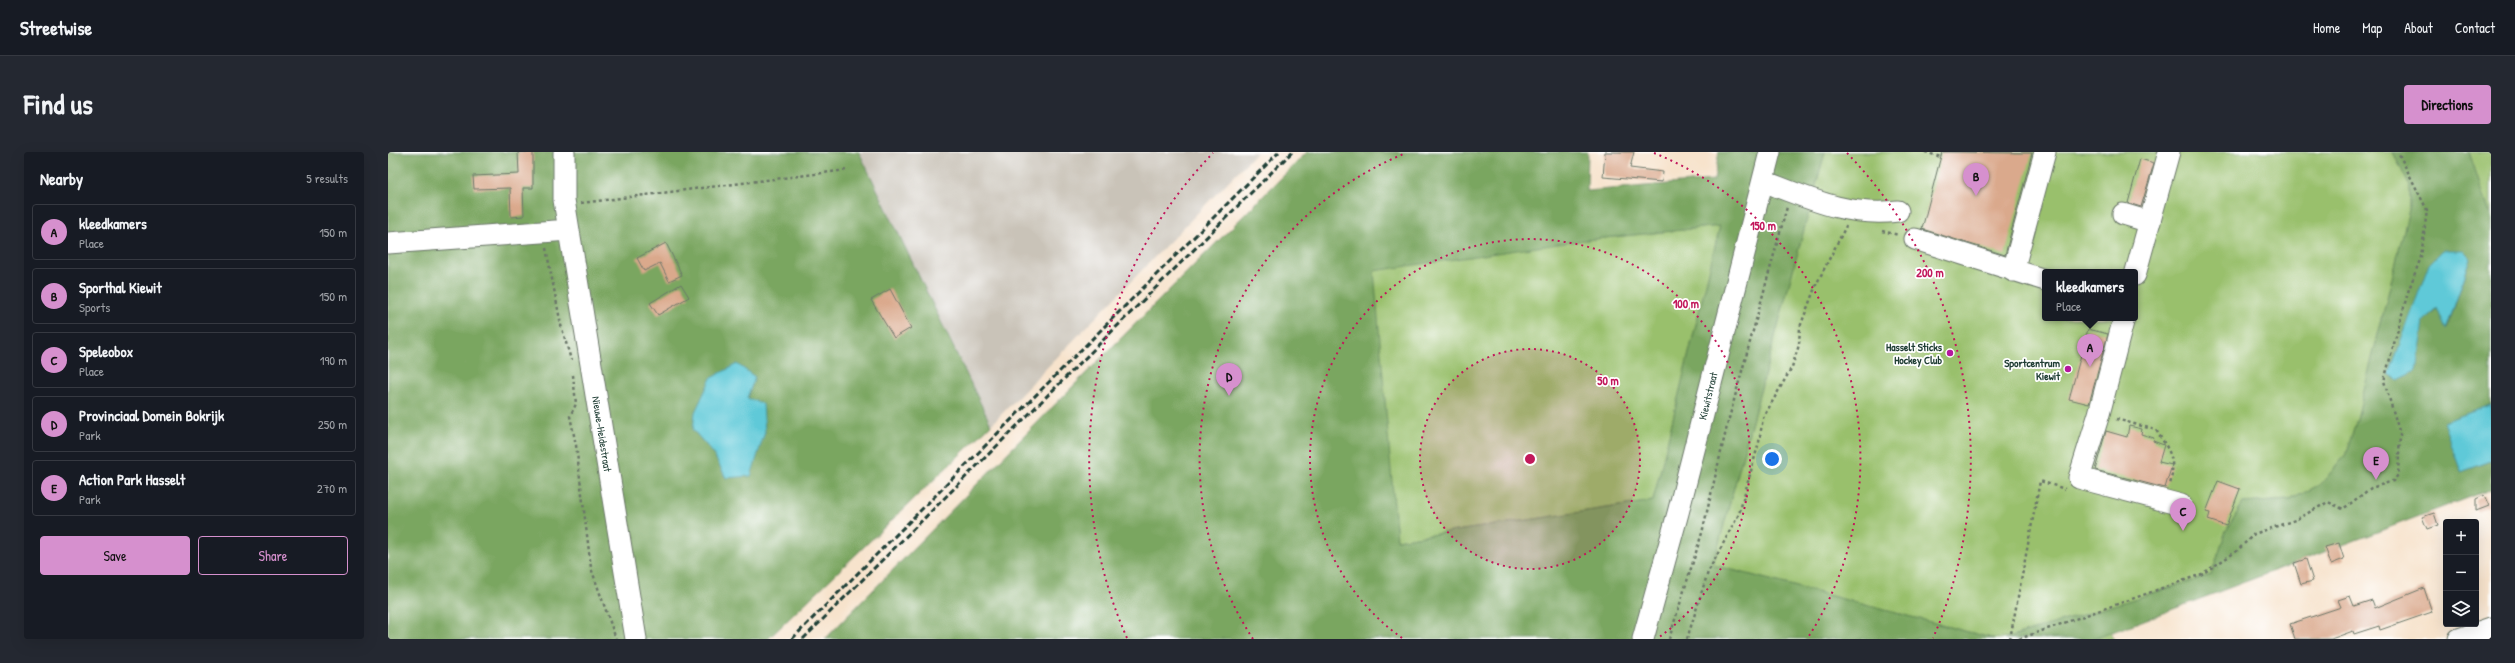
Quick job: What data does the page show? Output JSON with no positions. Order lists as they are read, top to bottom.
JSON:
{
  "streets": {
    "street": ["Kiewitstraat", "Nieuwe-Heidestraat"]
  },
  "places": ["Hasselt Sticks Hockey Club", "Sportcentrum Kiewit"],
  "page": {
    "header": "Streetwise",
    "nav": [
      "Home",
      "Map",
      "About",
      "Contact"
    ],
    "title": "Find us",
    "buttons": [
      "Directions",
      ["Save", "Share"]
    ],
    "heading": ["Nearby", "5 results"],
    "pins": [
      "B",
      "A",
      "D",
      "E",
      "C"
    ],
    "list": [
      {
        "mark": "A",
        "name": "kleedkamers",
        "note": "Place",
        "value": "150 m"
      },
      {
        "mark": "B",
        "name": "Sporthal Kiewit",
        "note": "Sports",
        "value": "150 m"
      },
      {
        "mark": "C",
        "name": "Speleobox",
        "note": "Place",
        "value": "190 m"
      },
      {
        "mark": "D",
        "name": "Provinciaal Domein Bokrijk",
        "note": "Park",
        "value": "250 m"
      },
      {
        "mark": "E",
        "name": "Action Park Hasselt",
        "note": "Park",
        "value": "270 m"
      }
    ],
    "popup": ["kleedkamers", "Place"],
    "map_buttons": ["+", "−"]
  },
  "rings": [
    "150 m",
    "200 m",
    "100 m",
    "50 m"
  ]
}
